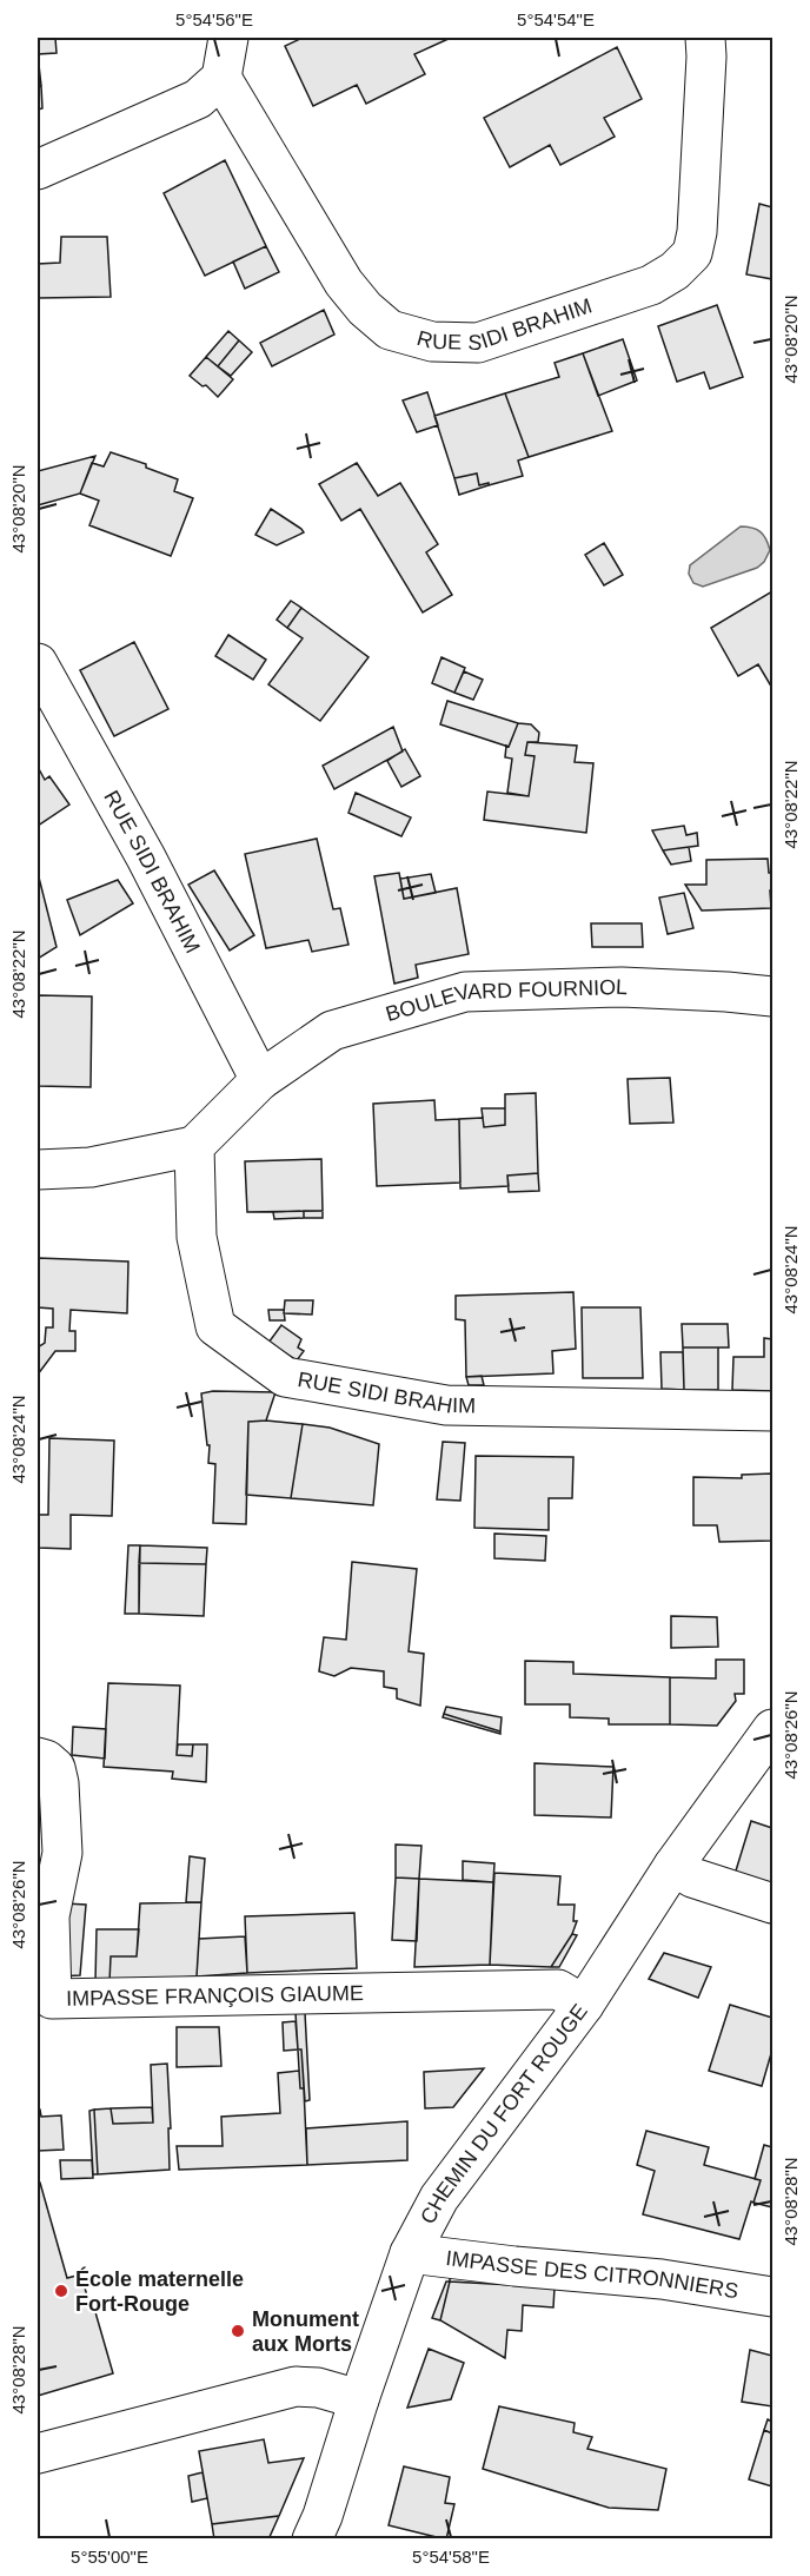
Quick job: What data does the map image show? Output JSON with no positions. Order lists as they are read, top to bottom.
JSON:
{
  "streets": {
    "street": [
      "RUE SIDI BRAHIM",
      "BOULEVARD FOURNIOL",
      "IMPASSE FRANÇOIS GIAUME",
      "CHEMIN DU FORT ROUGE",
      "IMPASSE DES CITRONNIERS"
    ]
  },
  "crossings": [
    ["RUE SIDI BRAHIM", "BOULEVARD FOURNIOL"],
    ["IMPASSE FRANÇOIS GIAUME", "CHEMIN DU FORT ROUGE"],
    ["CHEMIN DU FORT ROUGE", "IMPASSE DES CITRONNIERS"]
  ],
  "places": ["École maternelle Fort-Rouge", "Monument aux Morts"],
  "coordinates": [
    "5°54'56\"E",
    "5°54'54\"E",
    "43°08'20\"N",
    "43°08'22\"N",
    "43°08'24\"N",
    "43°08'26\"N",
    "43°08'28\"N",
    "5°55'00\"E",
    "5°54'58\"E"
  ]
}
